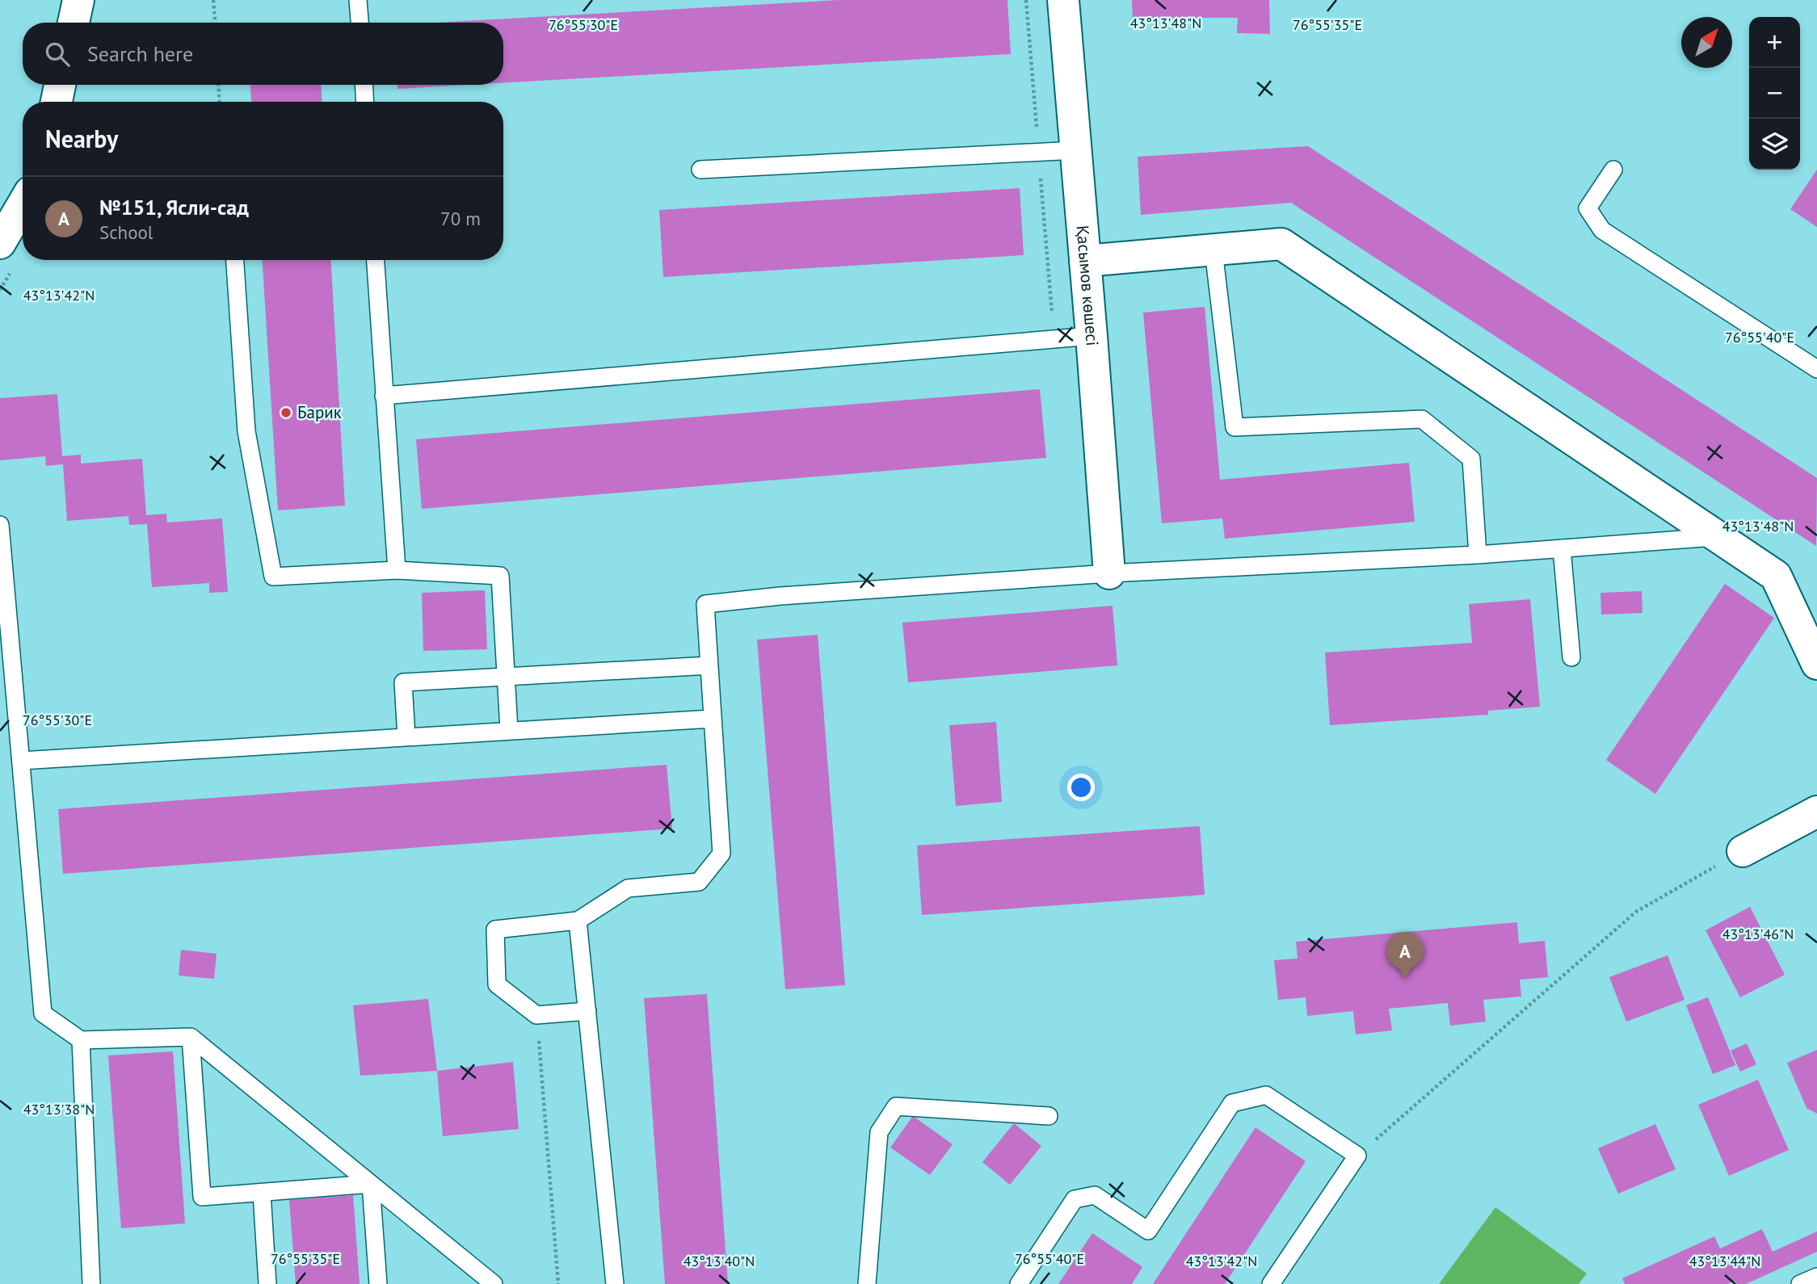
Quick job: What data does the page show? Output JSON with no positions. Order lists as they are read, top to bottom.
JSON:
{
  "streets": {
    "street": ["Қасымов көшесі"]
  },
  "places": ["Барик"],
  "north": "top right",
  "page": {
    "map_buttons": ["+", "−"],
    "search": "Search here",
    "heading": "Nearby",
    "list": [
      {
        "mark": "A",
        "name": "№151, Ясли-сад",
        "note": "School",
        "value": "70 m"
      }
    ],
    "pins": "A"
  },
  "coordinates": [
    "43°13'48\"N",
    "76°55'30\"E",
    "76°55'35\"E",
    "43°13'42\"N",
    "76°55'40\"E",
    "43°13'46\"N",
    "43°13'38\"N",
    "43°13'40\"N",
    "43°13'44\"N"
  ]
}
